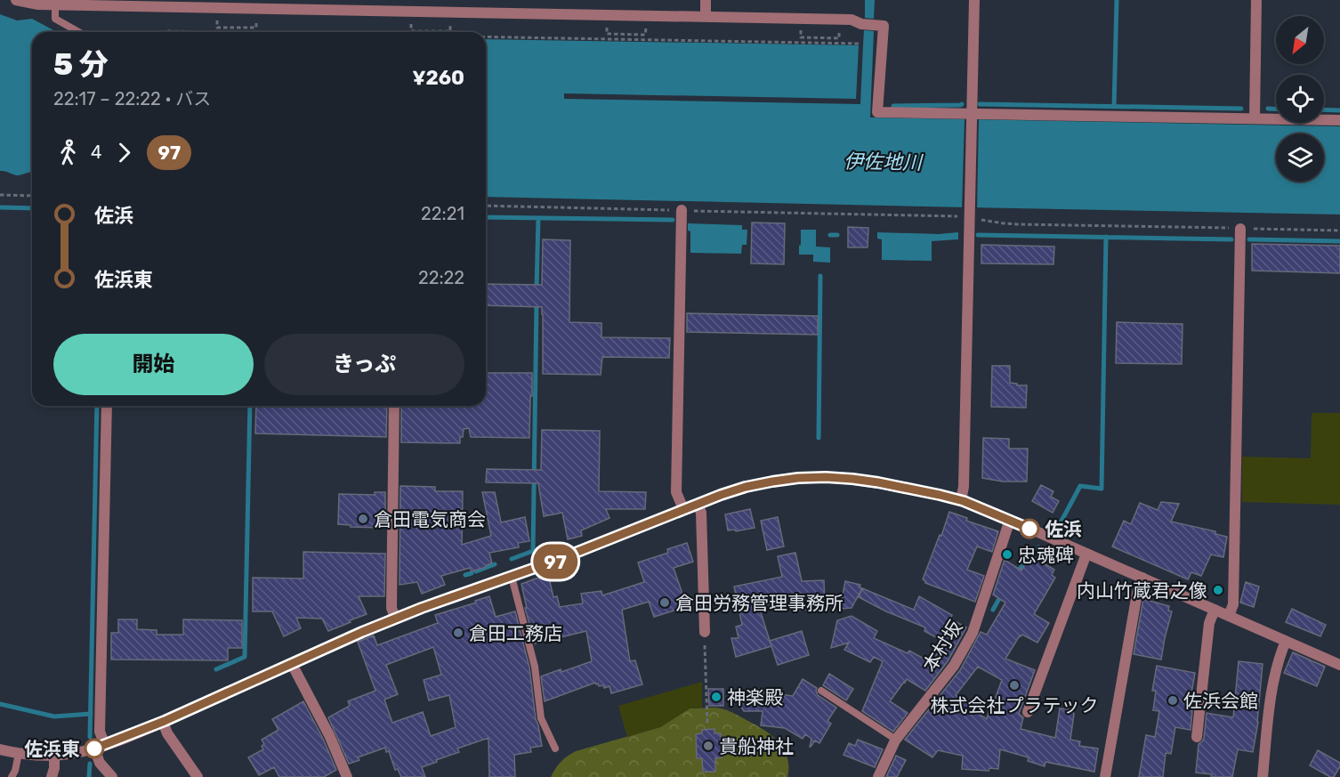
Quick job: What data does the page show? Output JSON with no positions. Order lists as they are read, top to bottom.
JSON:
{
  "streets": {
    "street": ["本村坂"]
  },
  "water": ["伊佐地川"],
  "places": [
    "倉田電気商会",
    "佐浜",
    "忠魂碑",
    "内山竹蔵君之像",
    "倉田労務管理事務所",
    "倉田工務店",
    "株式会社プラテック",
    "神楽殿",
    "佐浜会館",
    "貴船神社",
    "佐浜東"
  ],
  "lines": ["bus line 97"],
  "north": "bottom left",
  "page": {
    "on_map": "97",
    "heading": ["5 分", "22:17 – 22:22 · バス", "¥260"],
    "legs": ["4", "97"],
    "list": [
      {
        "name": "佐浜",
        "value": "22:21"
      },
      {
        "name": "佐浜東",
        "value": "22:22"
      }
    ],
    "buttons": ["開始", "きっぷ"]
  }
}
